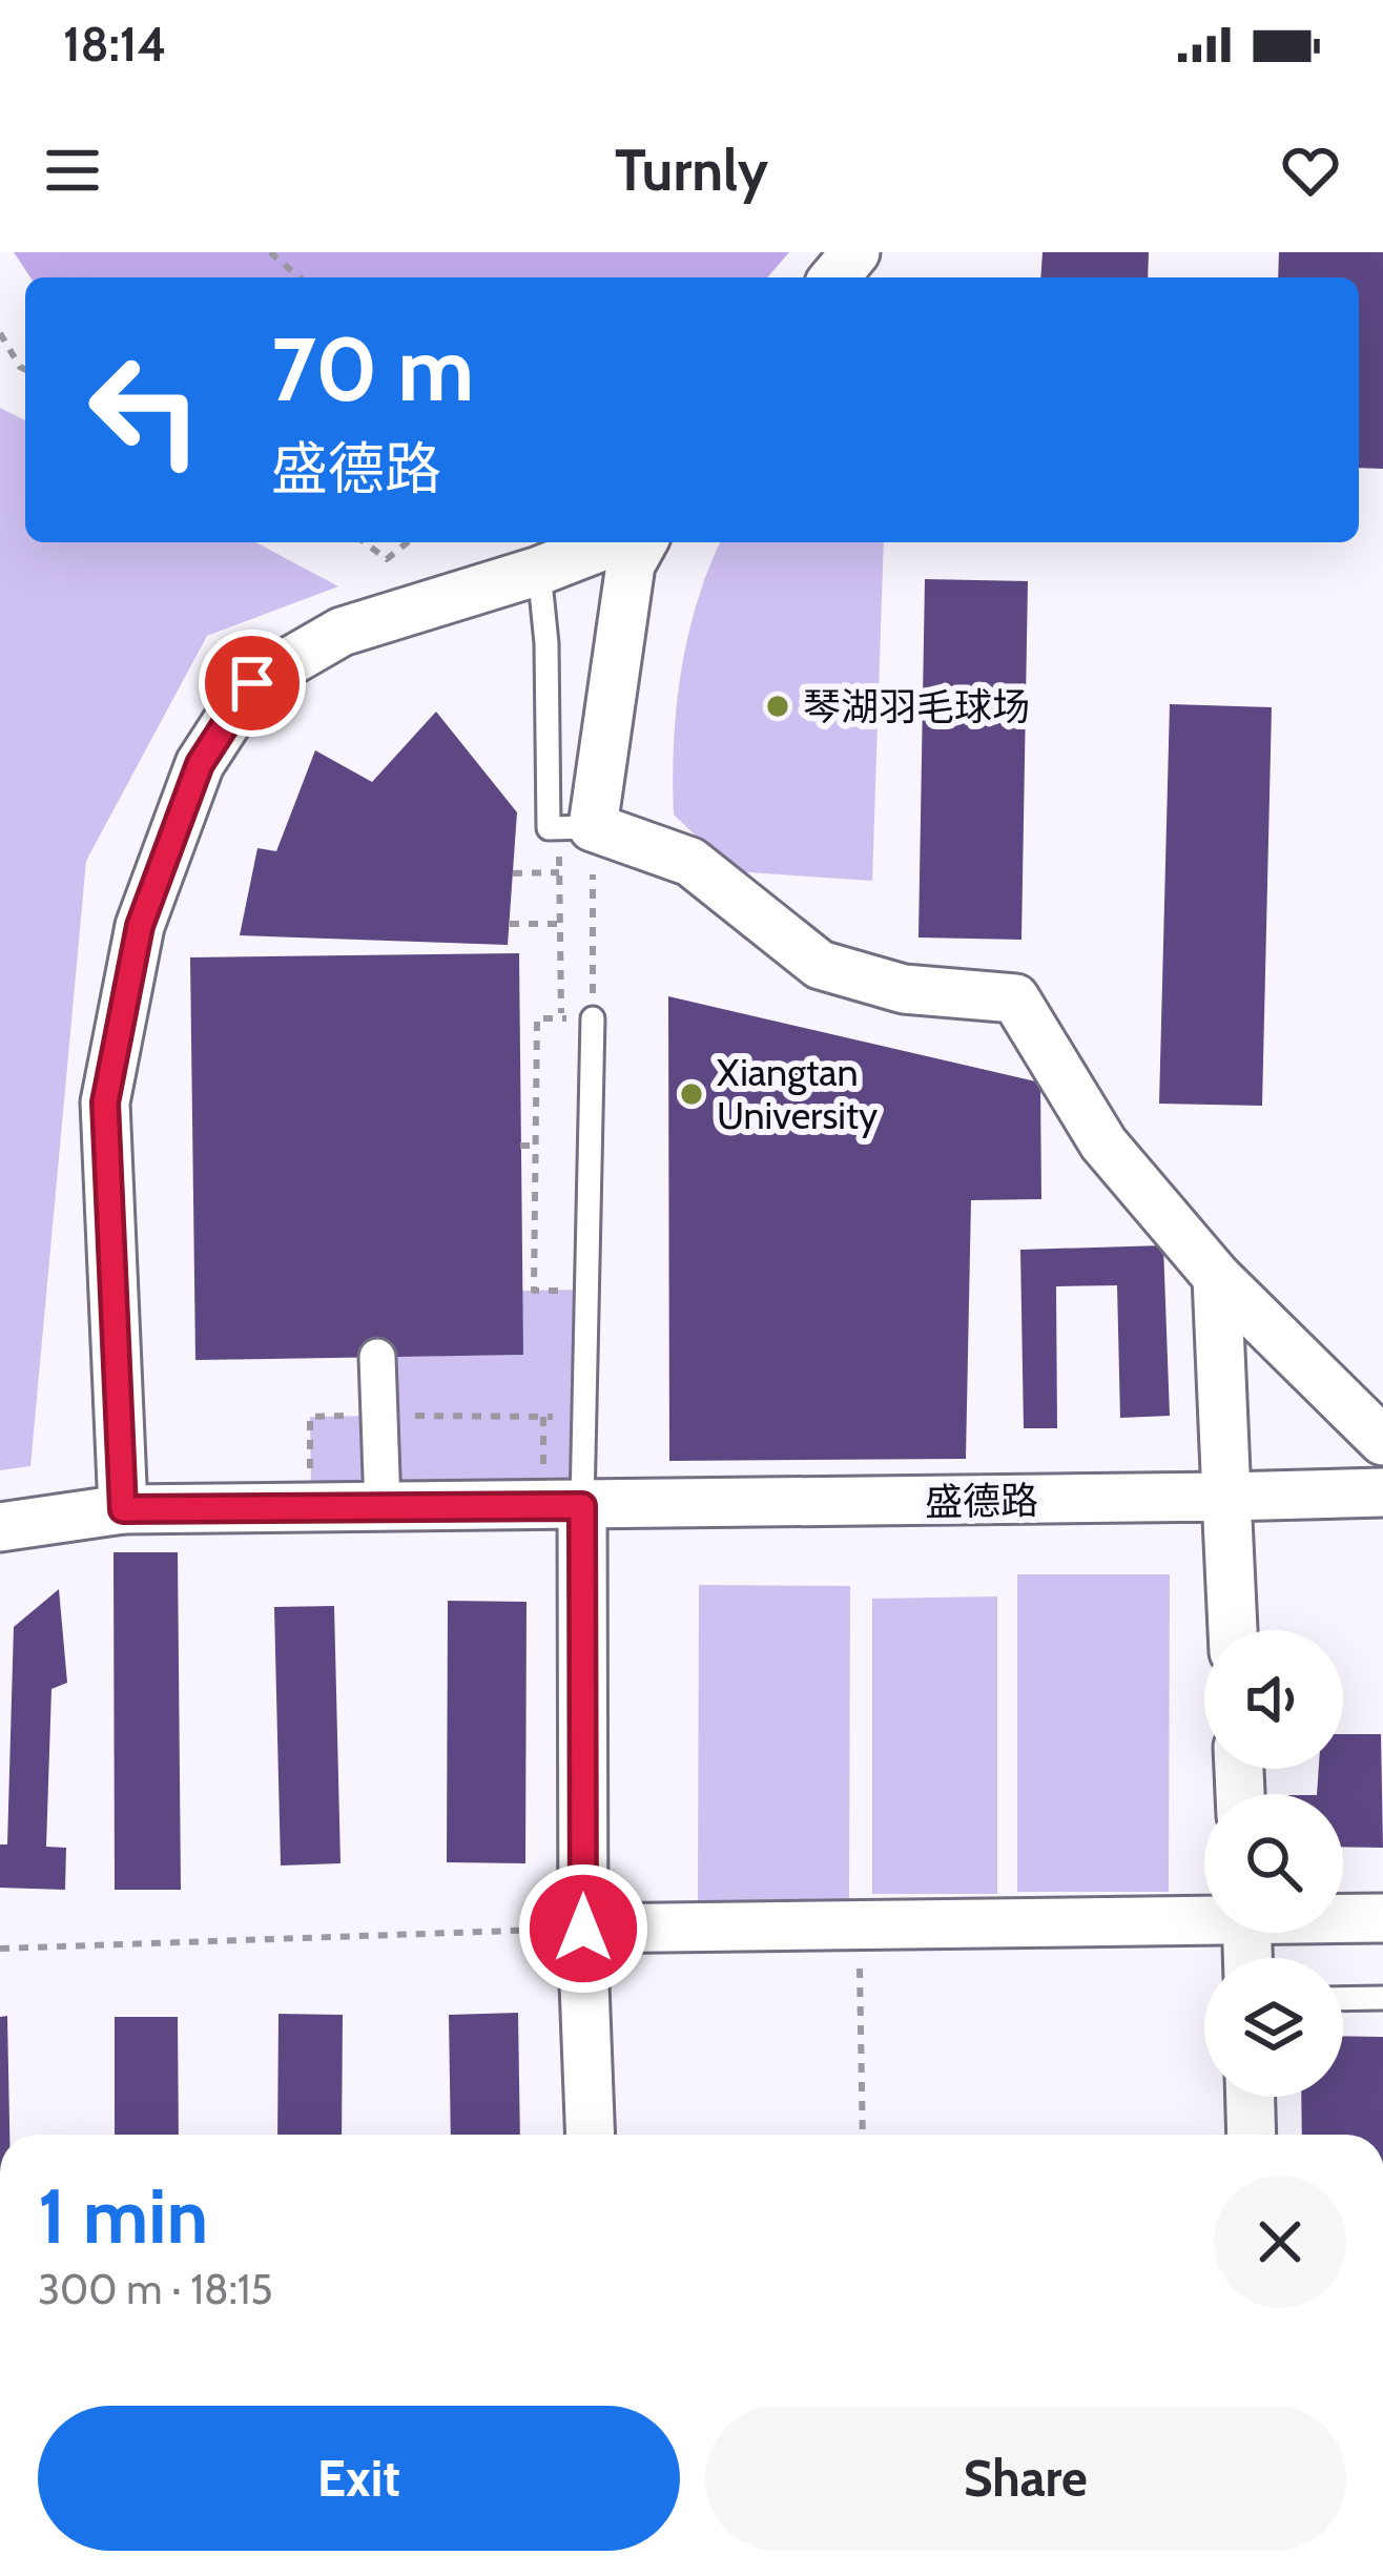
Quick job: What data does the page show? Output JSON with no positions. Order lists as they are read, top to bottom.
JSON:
{
  "streets": {
    "street": ["盛德路"]
  },
  "places": ["琴湖羽毛球场", "Xiangtan University"],
  "page": {
    "status": "18:14",
    "header": "Turnly",
    "turn": ["70 m", "盛德路"],
    "heading": ["1 min", "300 m · 18:15"],
    "buttons": ["Exit", "Share"]
  }
}
